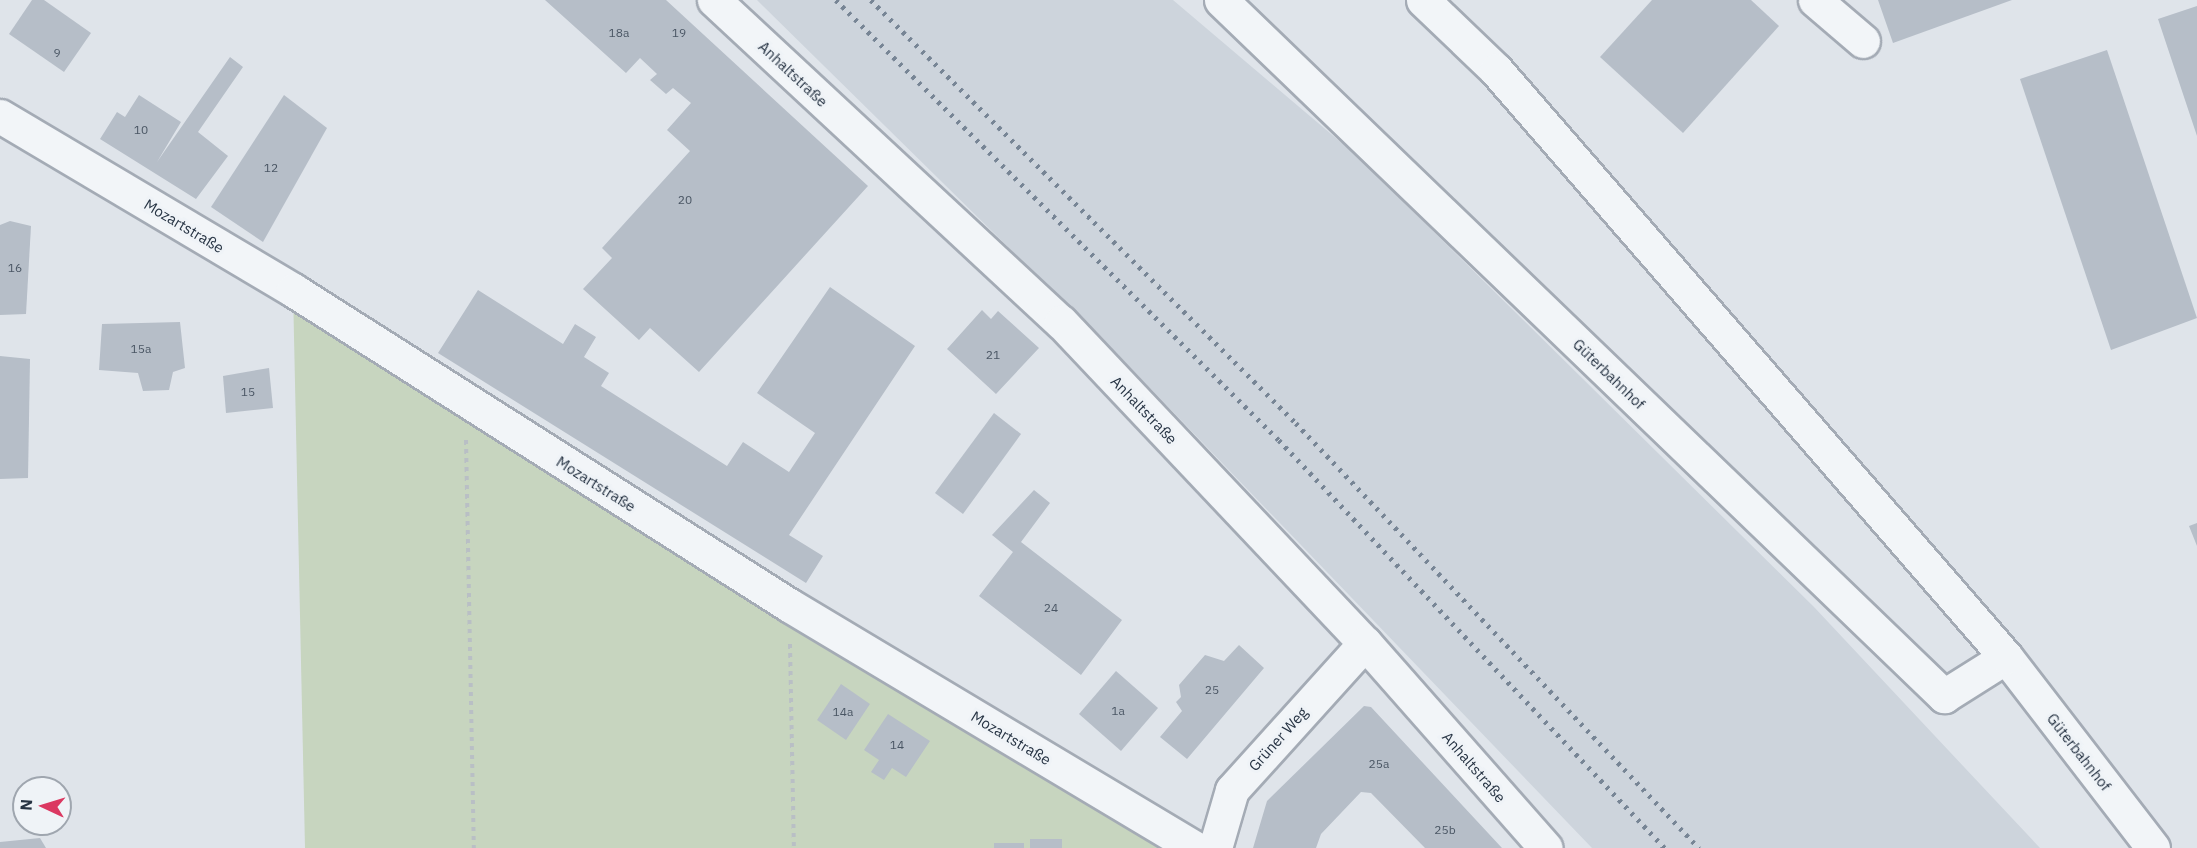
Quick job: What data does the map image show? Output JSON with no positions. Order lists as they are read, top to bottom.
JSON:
{
  "streets": {
    "street": [
      "Anhaltstraße",
      "Mozartstraße",
      "Güterbahnhof",
      "Grüner Weg"
    ]
  },
  "crossings": [
    ["Anhaltstraße", "Grüner Weg"]
  ],
  "house_numbers": [
    "18a",
    "19",
    "9",
    "10",
    "12",
    "20",
    "16",
    "15a",
    "21",
    "15",
    "24",
    "25",
    "1a",
    "14a",
    "14",
    "25a",
    "25b"
  ],
  "north": "left"
}
